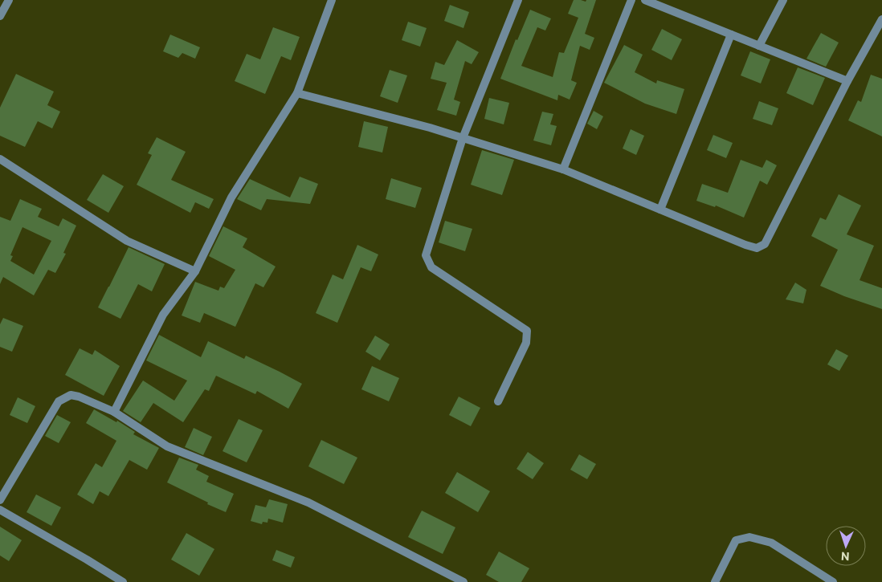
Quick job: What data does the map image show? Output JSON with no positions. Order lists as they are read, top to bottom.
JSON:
{
  "north": "bottom"
}
